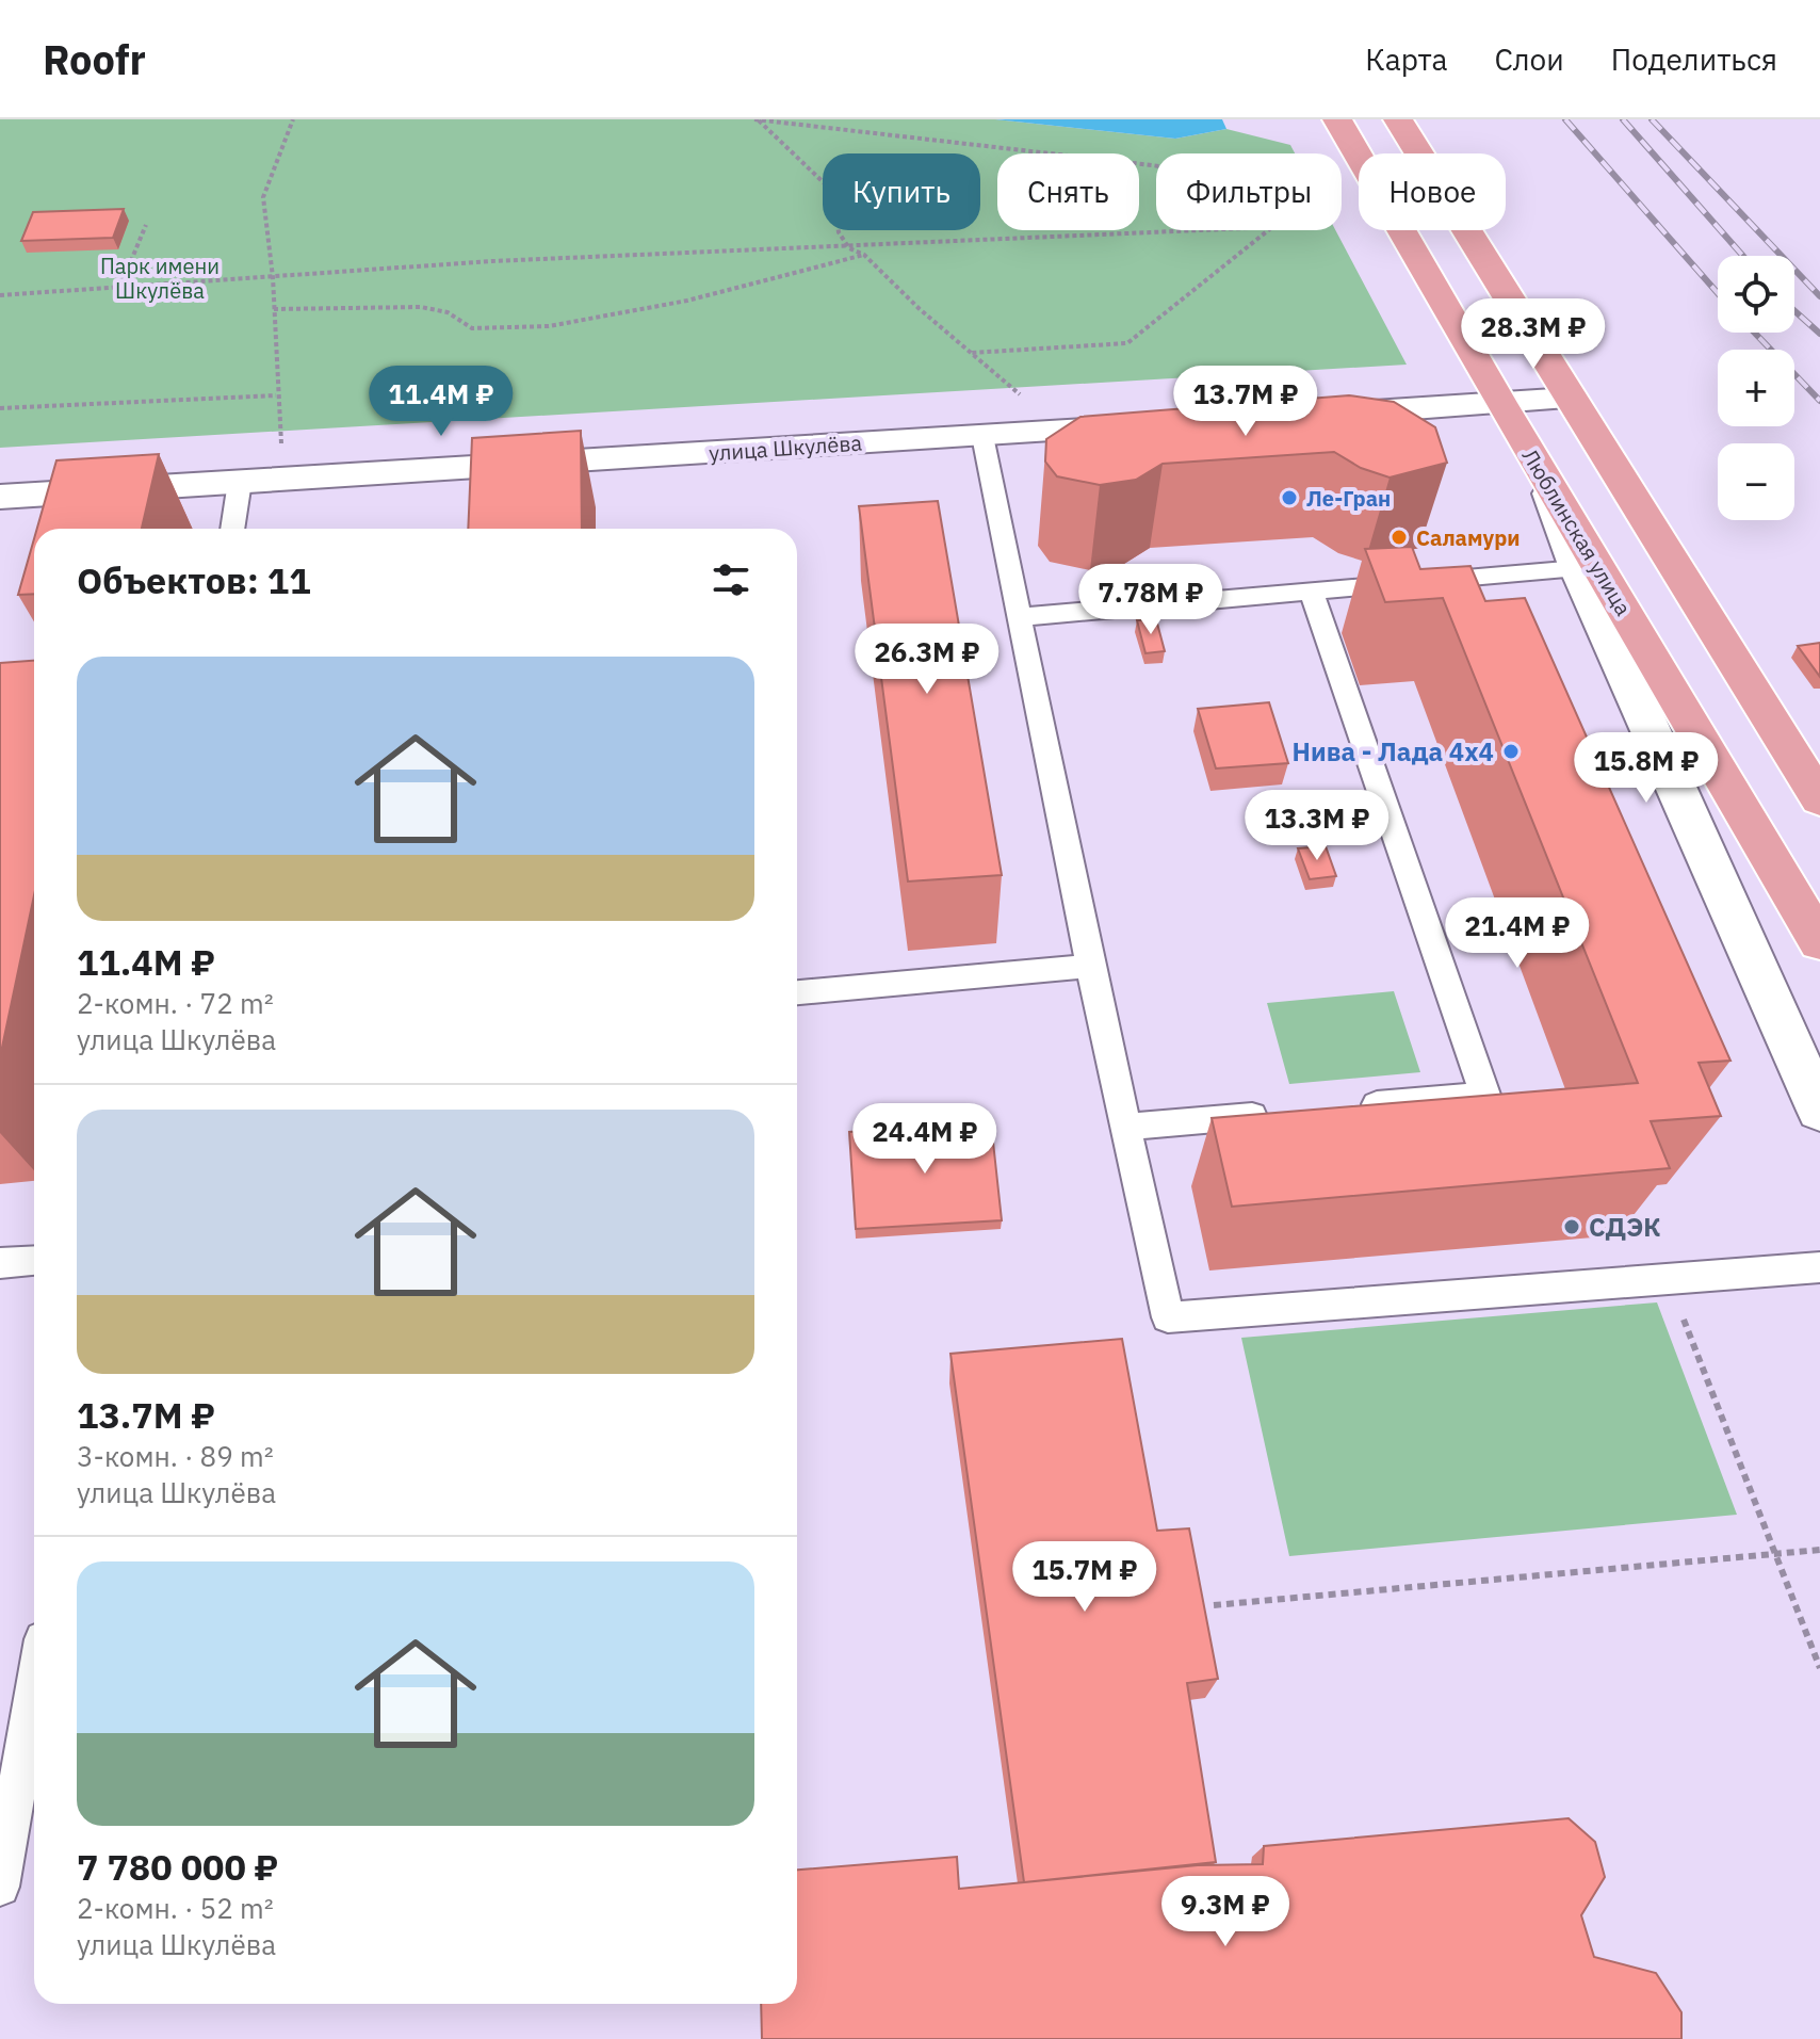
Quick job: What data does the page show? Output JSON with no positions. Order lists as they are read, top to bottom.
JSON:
{
  "streets": {
    "main road": ["Люблинская улица"],
    "street": ["улица Шкулёва"]
  },
  "parks": ["Парк имени Шкулёва"],
  "places": [
    "Ле-Гран",
    "Саламури",
    "Нива - Лада 4х4",
    "СДЭК"
  ],
  "page": {
    "header": "Roofr",
    "nav": ["Карта", "Слои", "Поделиться"],
    "chip": [
      "Купить",
      "Снять",
      "Фильтры",
      "Новое"
    ],
    "map_buttons": ["+", "−"],
    "price": [
      "28.3M ₽",
      "11.4M ₽",
      "13.7M ₽",
      "7.78M ₽",
      "26.3M ₽",
      "15.8M ₽",
      "13.3M ₽",
      "21.4M ₽",
      "24.4M ₽",
      "15.7M ₽",
      "9.3M ₽"
    ],
    "heading": "Объектов: 11",
    "list": [
      {
        "name": "11.4M ₽",
        "note": "2-комн. · 72 m² · улица Шкулёва"
      },
      {
        "name": "13.7M ₽",
        "note": "3-комн. · 89 m² · улица Шкулёва"
      },
      {
        "name": "7 780 000 ₽",
        "note": "2-комн. · 52 m² · улица Шкулёва"
      }
    ]
  }
}
